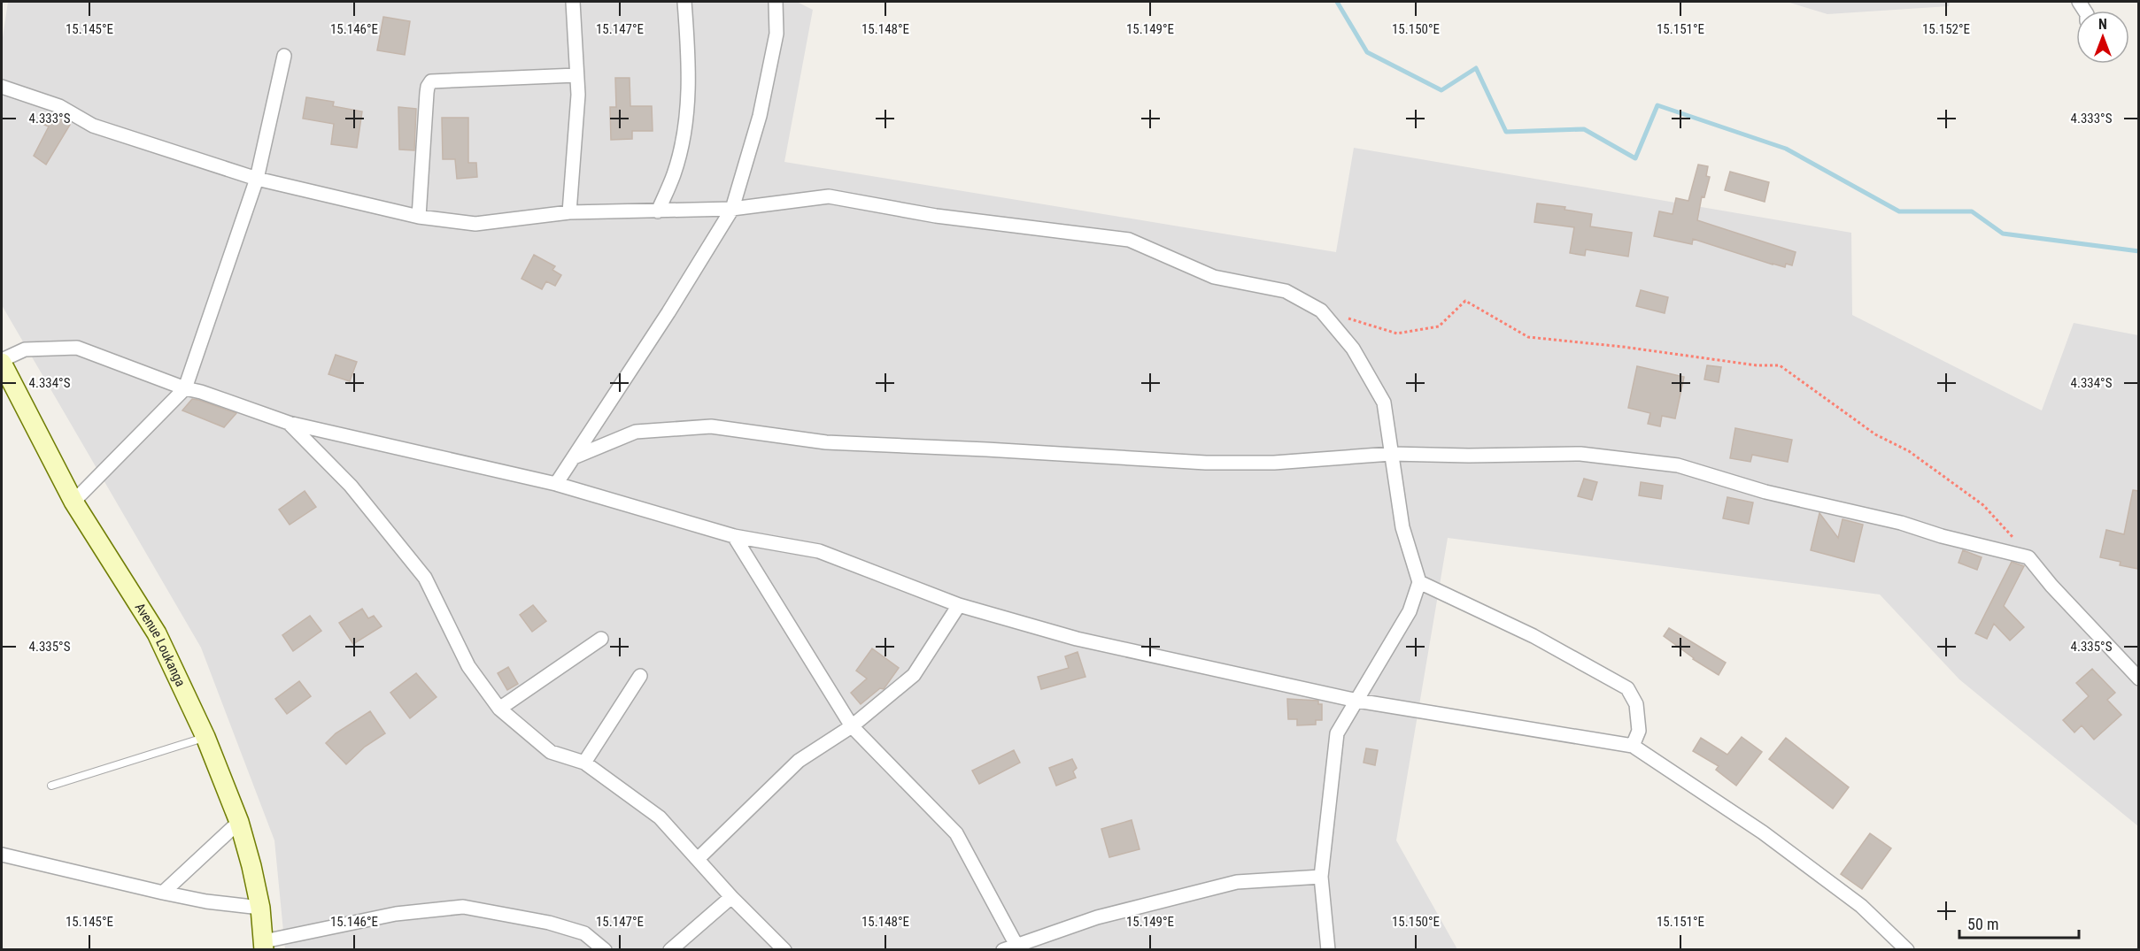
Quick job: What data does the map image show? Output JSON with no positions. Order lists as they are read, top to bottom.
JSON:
{
  "streets": {
    "main road": ["Avenue Loukanga"]
  },
  "scale_bar": "50 m",
  "north": "top",
  "coordinates": [
    "15.145°E",
    "15.146°E",
    "15.147°E",
    "15.148°E",
    "15.149°E",
    "15.150°E",
    "15.151°E",
    "15.152°E",
    "4.333°S",
    "4.334°S",
    "4.335°S"
  ]
}
